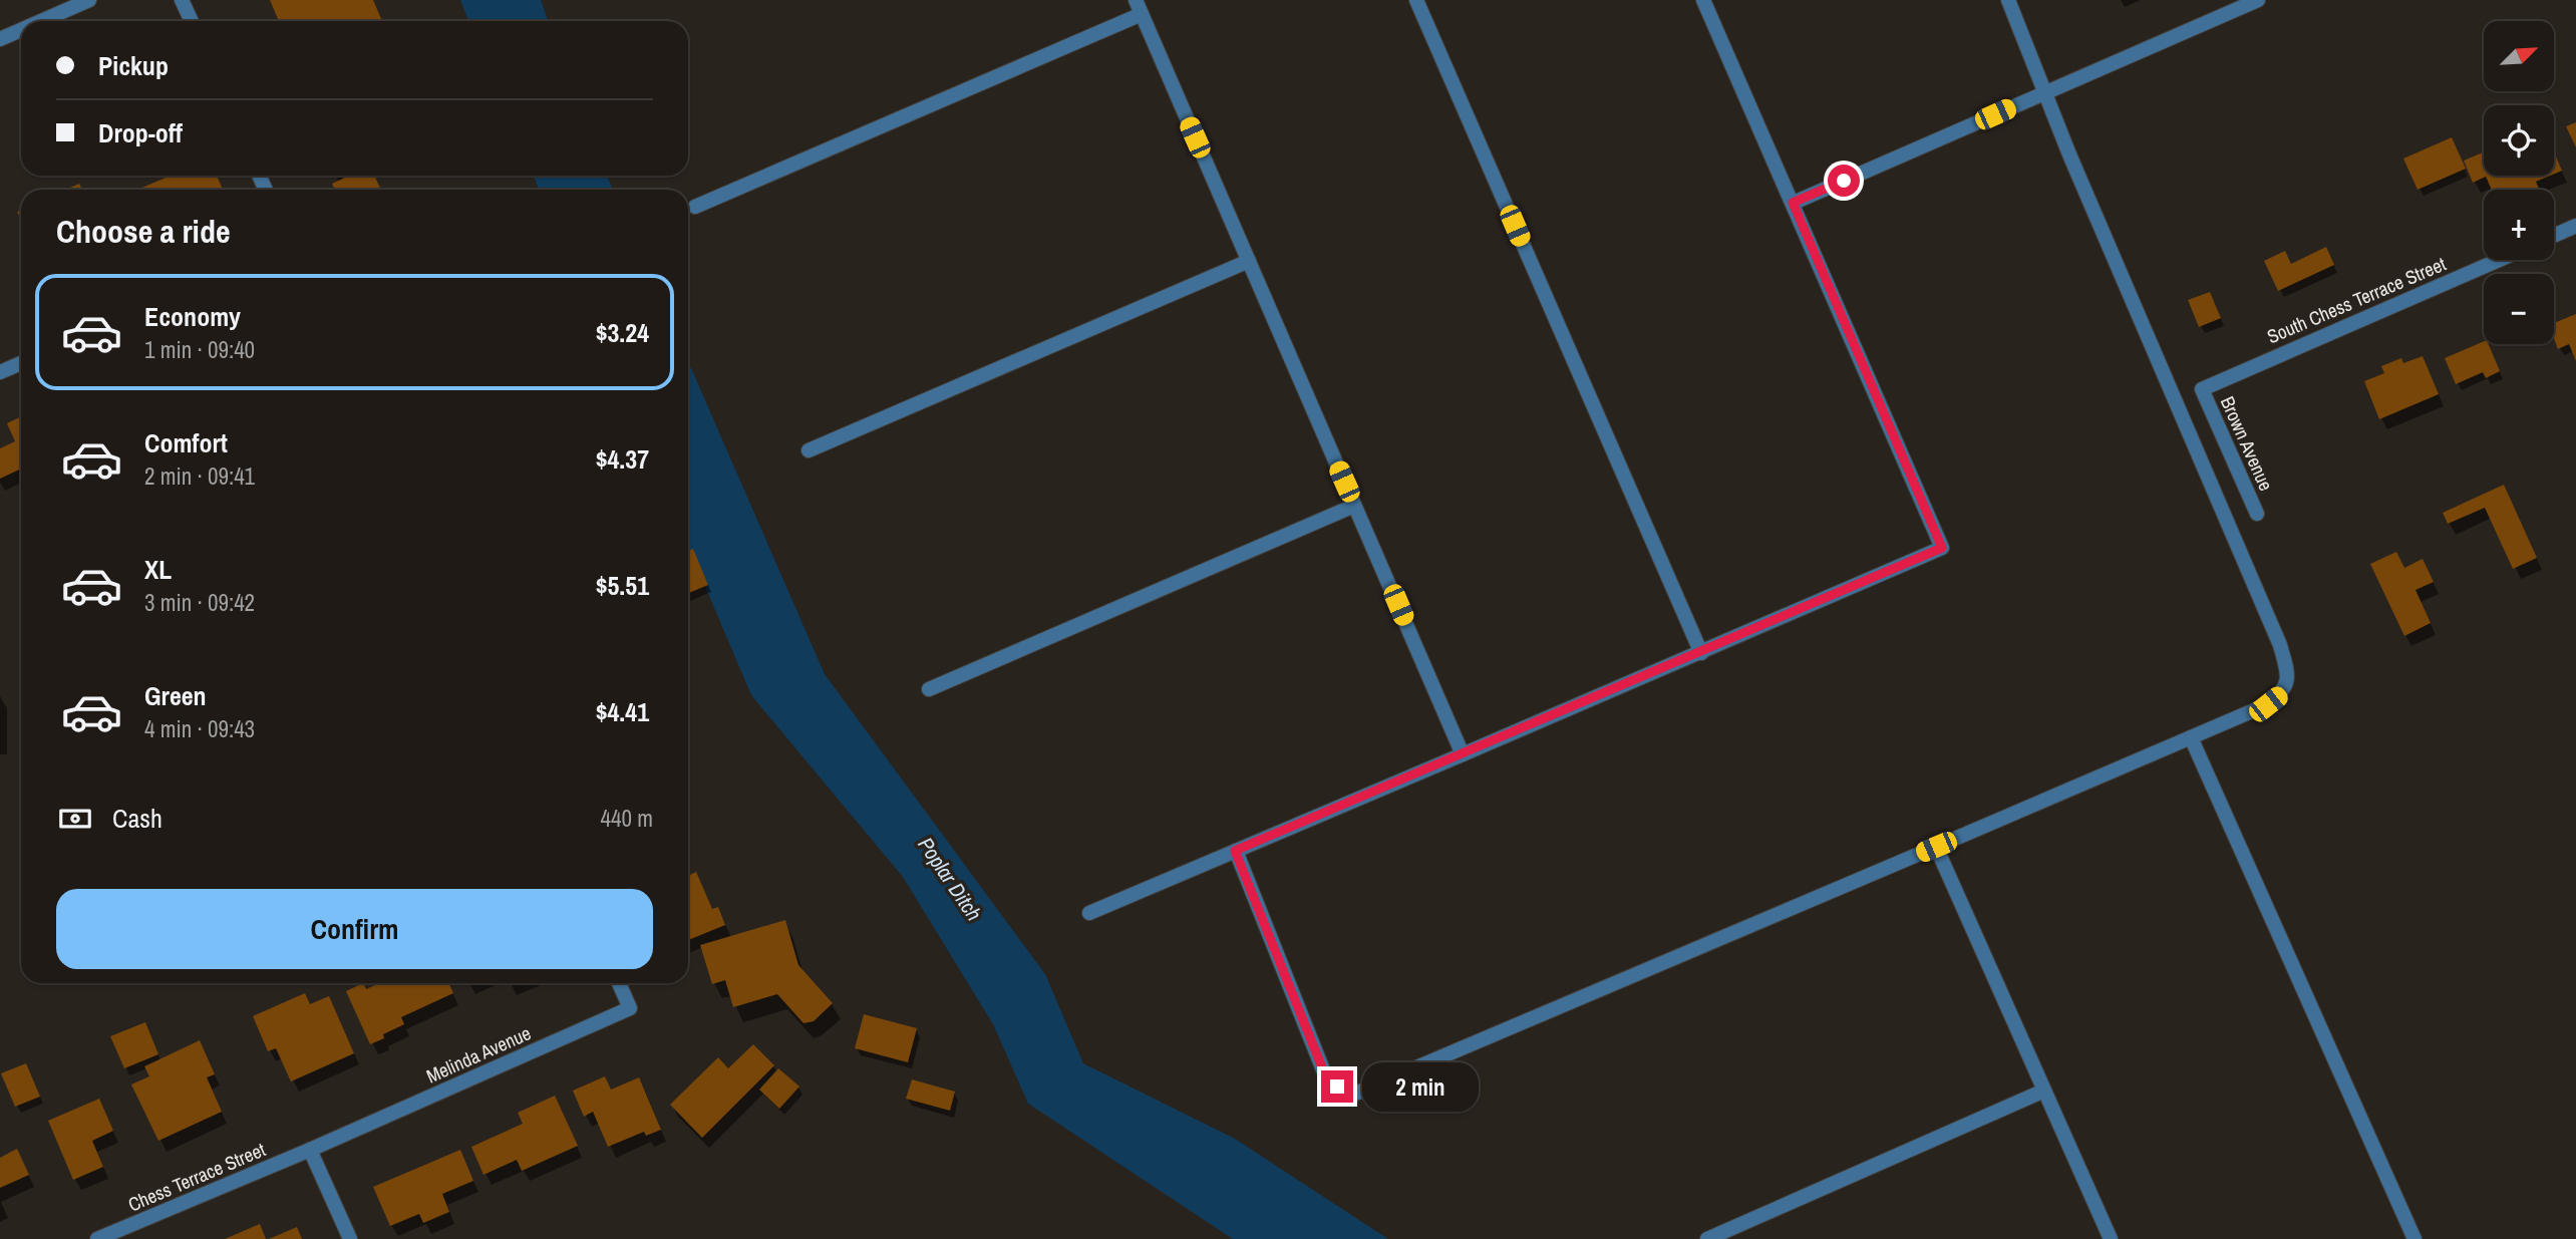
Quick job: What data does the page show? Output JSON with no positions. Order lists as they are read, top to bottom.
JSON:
{
  "streets": {
    "street": [
      "South Chess Terrace Street",
      "Brown Avenue",
      "Melinda Avenue",
      "Chess Terrace Street"
    ]
  },
  "crossings": [
    ["South Chess Terrace Street", "Brown Avenue"],
    ["Melinda Avenue", "Chess Terrace Street"]
  ],
  "water": ["Poplar Ditch"],
  "north": "top right",
  "page": {
    "map_buttons": ["+", "−"],
    "banner": ["Pickup", "Drop-off"],
    "heading": "Choose a ride",
    "list": [
      {
        "name": "Economy",
        "note": "1 min · 09:40",
        "value": "$3.24"
      },
      {
        "name": "Comfort",
        "note": "2 min · 09:41",
        "value": "$4.37"
      },
      {
        "name": "XL",
        "note": "3 min · 09:42",
        "value": "$5.51"
      },
      {
        "name": "Green",
        "note": "4 min · 09:43",
        "value": "$4.41"
      }
    ],
    "pay": ["Cash", "440 m"],
    "buttons": "Confirm",
    "bubble": "2 min"
  }
}
